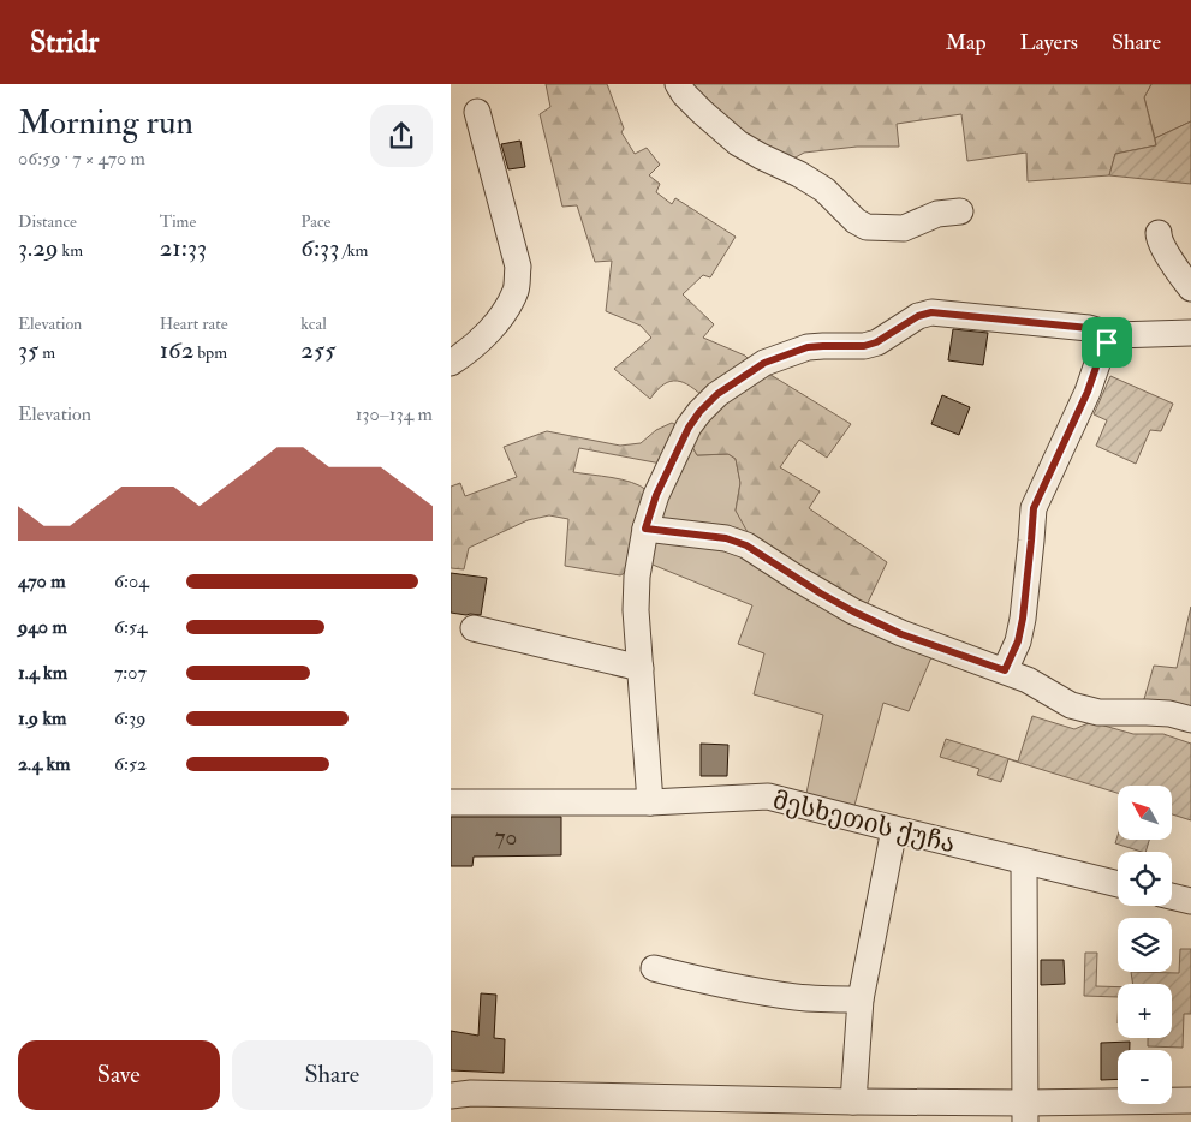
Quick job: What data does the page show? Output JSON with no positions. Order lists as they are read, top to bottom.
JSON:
{
  "streets": {
    "street": ["მესხეთის ქუჩა"]
  },
  "house_numbers": ["70"],
  "north": "top left",
  "page": {
    "header": "Stridr",
    "nav": ["Map", "Layers", "Share"],
    "heading": ["Morning run", "06:59 · 7 × 470 m"],
    "stats": [
      ["Distance", "3.29 km"],
      ["Time", "21:33"],
      ["Pace", "6:33 /km"],
      ["Elevation", "35 m"],
      ["Heart rate", "162 bpm"],
      ["kcal", "255"]
    ],
    "chart": ["Elevation", "130–134 m"],
    "list": [
      {
        "name": "470 m",
        "note": "6:04"
      },
      {
        "name": "940 m",
        "note": "6:54"
      },
      {
        "name": "1.4 km",
        "note": "7:07"
      },
      {
        "name": "1.9 km",
        "note": "6:39"
      },
      {
        "name": "2.4 km",
        "note": "6:52"
      }
    ],
    "map_buttons": ["+", "−"],
    "buttons": ["Save", "Share"]
  }
}
